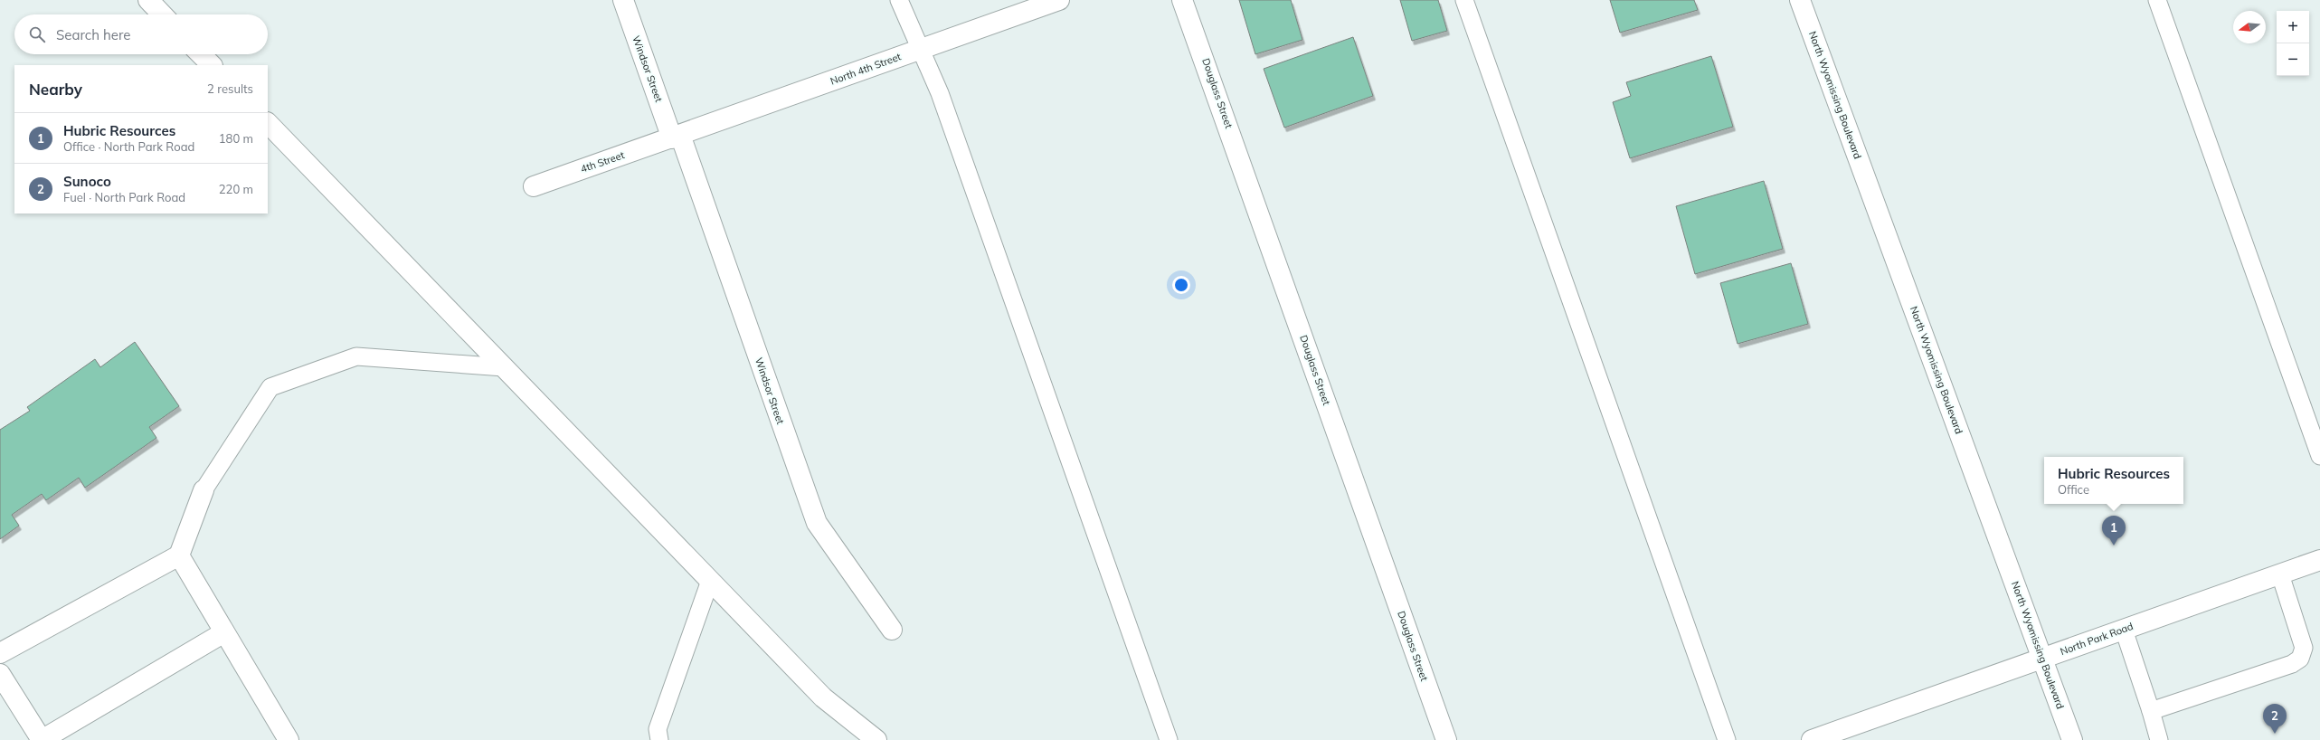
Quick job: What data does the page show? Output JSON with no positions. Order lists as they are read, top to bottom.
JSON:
{
  "streets": {
    "street": [
      "Windsor Street",
      "North 4th Street",
      "Douglass Street",
      "North Wyomissing Boulevard",
      "4th Street",
      "North Park Road"
    ]
  },
  "crossings": [
    ["Windsor Street", "North 4th Street"],
    ["Windsor Street", "4th Street"],
    ["North 4th Street", "4th Street"],
    ["North Wyomissing Boulevard", "North Park Road"]
  ],
  "north": "left",
  "page": {
    "map_buttons": ["+", "−"],
    "search": "Search here",
    "heading": ["Nearby", "2 results"],
    "list": [
      {
        "mark": "1",
        "name": "Hubric Resources",
        "note": "Office · North Park Road",
        "value": "180 m"
      },
      {
        "mark": "2",
        "name": "Sunoco",
        "note": "Fuel · North Park Road",
        "value": "220 m"
      }
    ],
    "popup": ["Hubric Resources", "Office"],
    "pins": ["1", "2"]
  }
}
